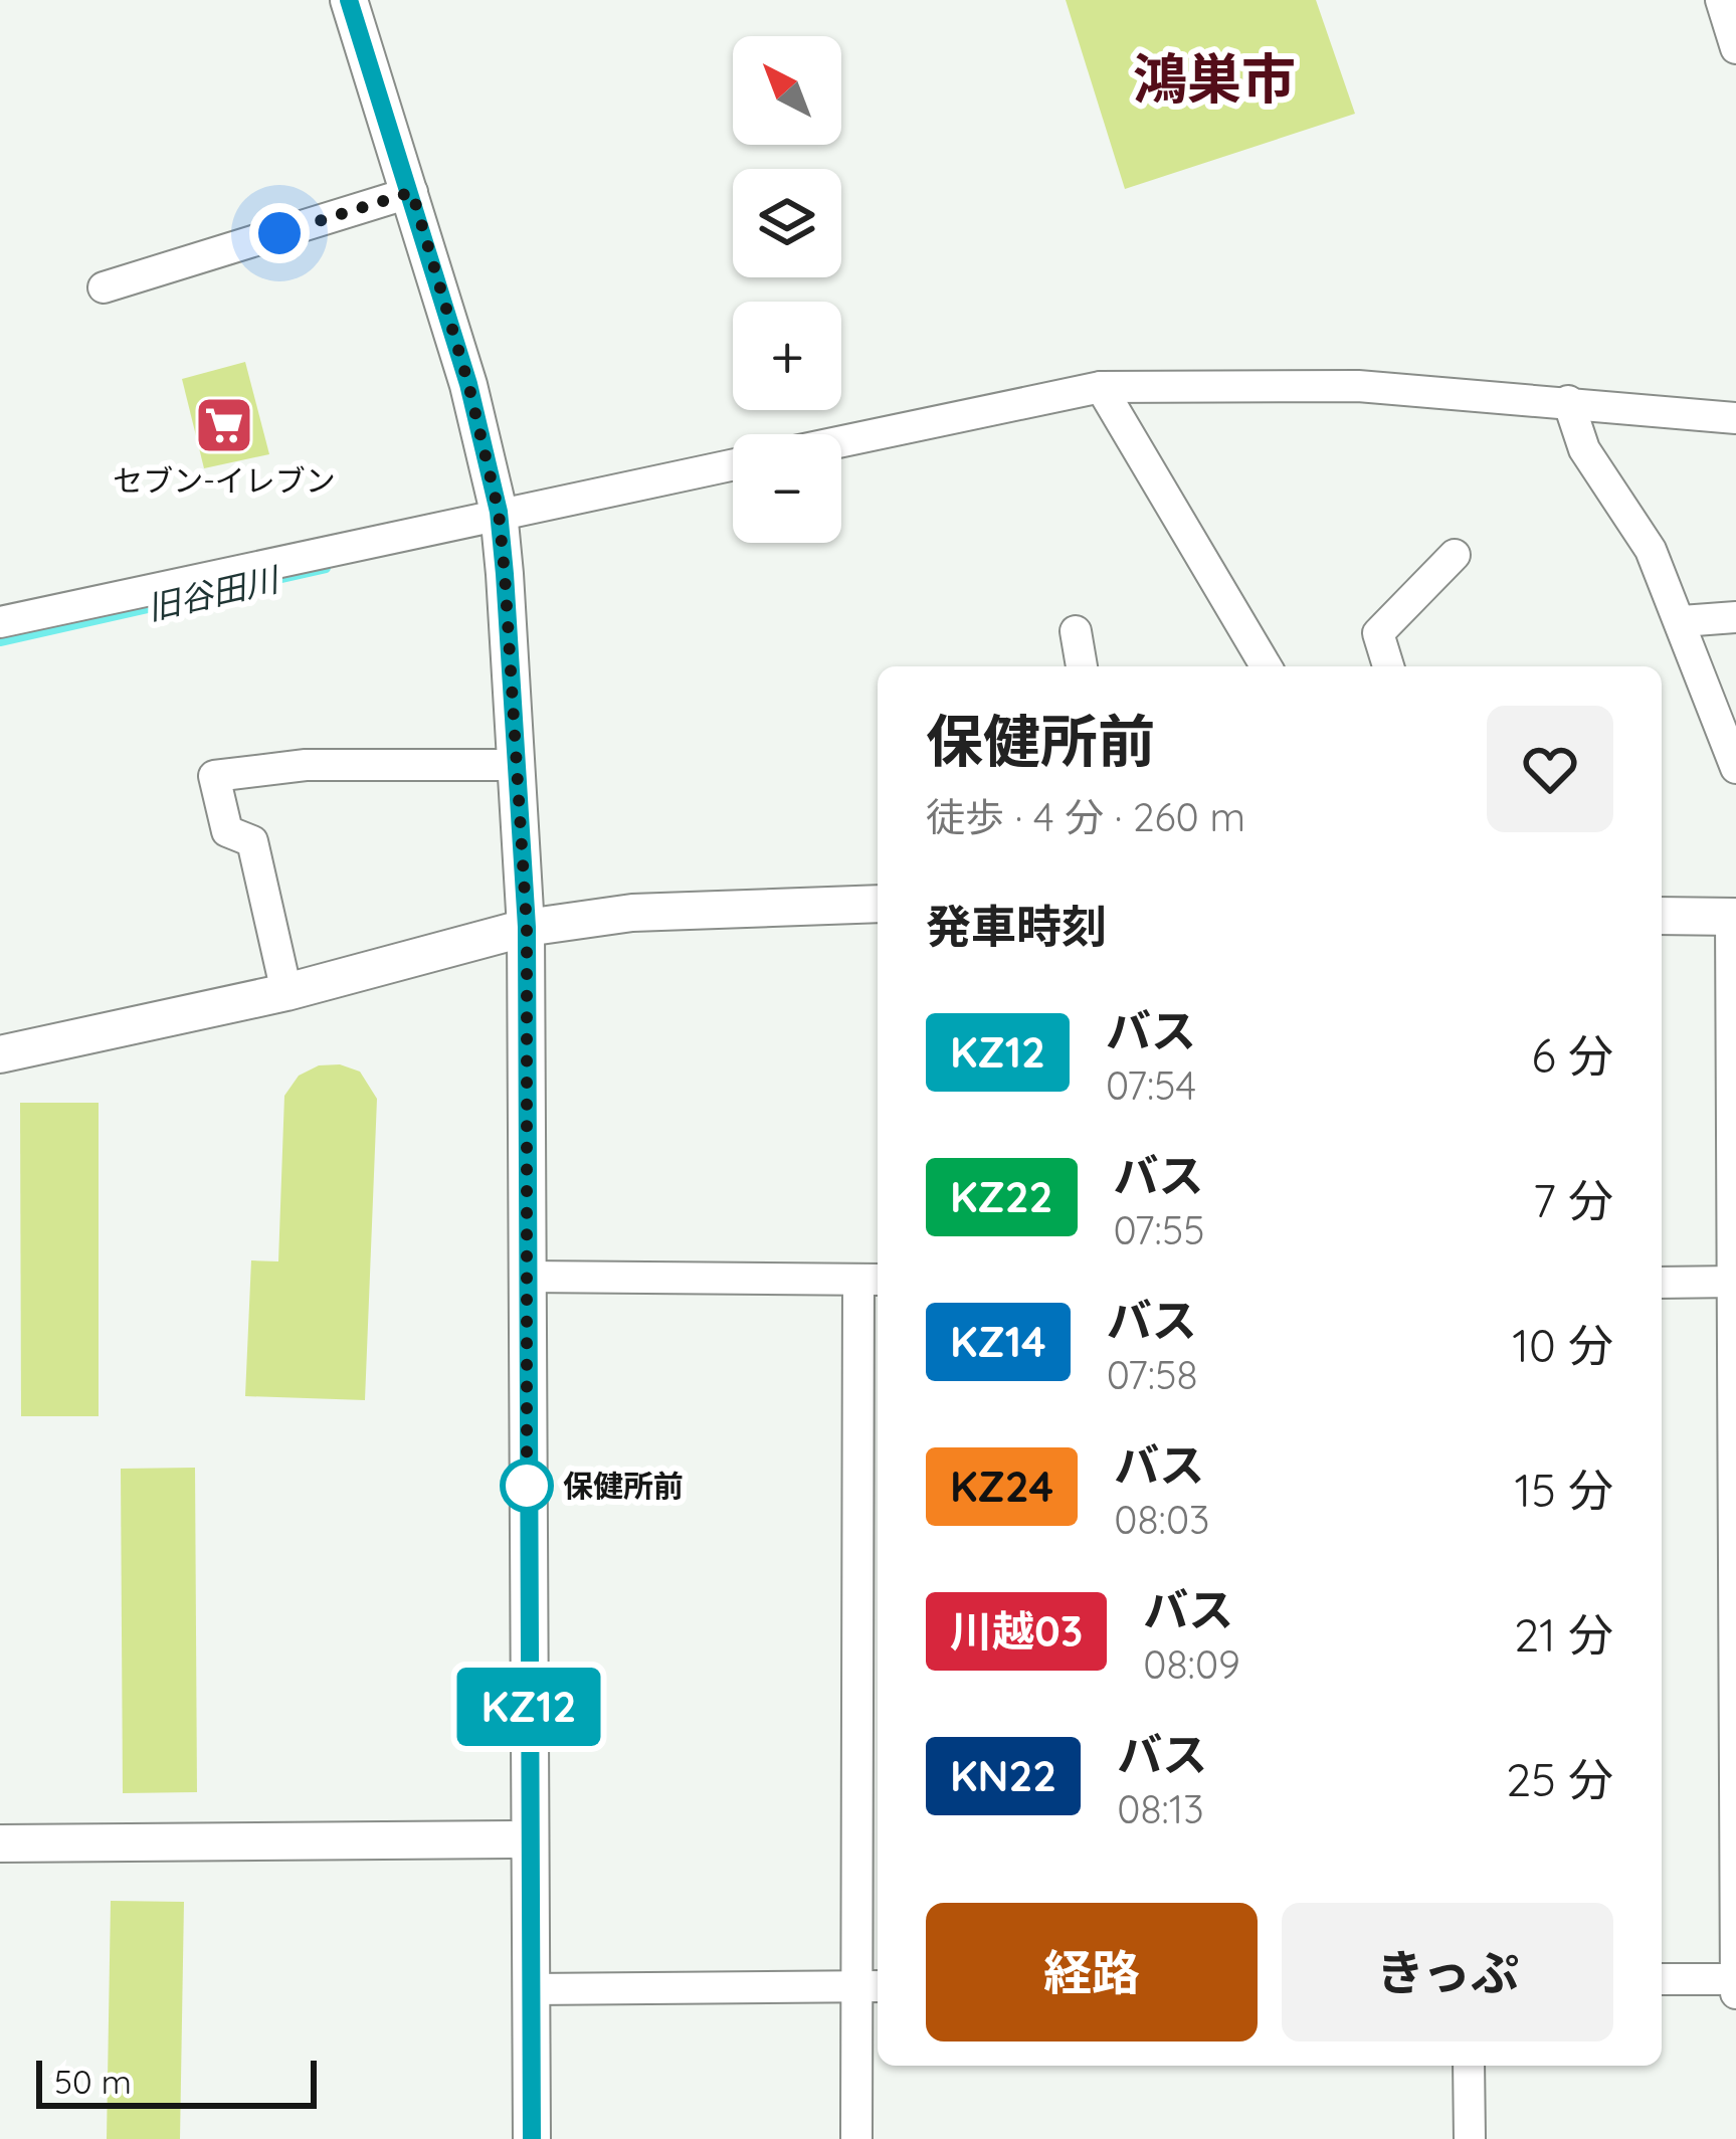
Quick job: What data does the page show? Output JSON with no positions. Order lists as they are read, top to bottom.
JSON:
{
  "districts": ["鴻巣市"],
  "water": ["旧谷田川"],
  "places": {
    "supermarket": ["セブン-イレブン"],
    "other": ["保健所前"]
  },
  "lines": ["bus line KZ12"],
  "scale_bar": "50 m",
  "north": "top left",
  "page": {
    "on_map": "KZ12",
    "map_buttons": ["+", "−"],
    "heading": [
      ["保健所前", "徒歩 · 4 分 · 260 m"],
      "発車時刻"
    ],
    "list": [
      {
        "mark": "KZ12",
        "name": "バス",
        "note": "07:54",
        "value": "6 分"
      },
      {
        "mark": "KZ22",
        "name": "バス",
        "note": "07:55",
        "value": "7 分"
      },
      {
        "mark": "KZ14",
        "name": "バス",
        "note": "07:58",
        "value": "10 分"
      },
      {
        "mark": "KZ24",
        "name": "バス",
        "note": "08:03",
        "value": "15 分"
      },
      {
        "mark": "川越03",
        "name": "バス",
        "note": "08:09",
        "value": "21 分"
      },
      {
        "mark": "KN22",
        "name": "バス",
        "note": "08:13",
        "value": "25 分"
      }
    ],
    "buttons": ["経路", "きっぷ"],
    "scale": "50 m"
  }
}
